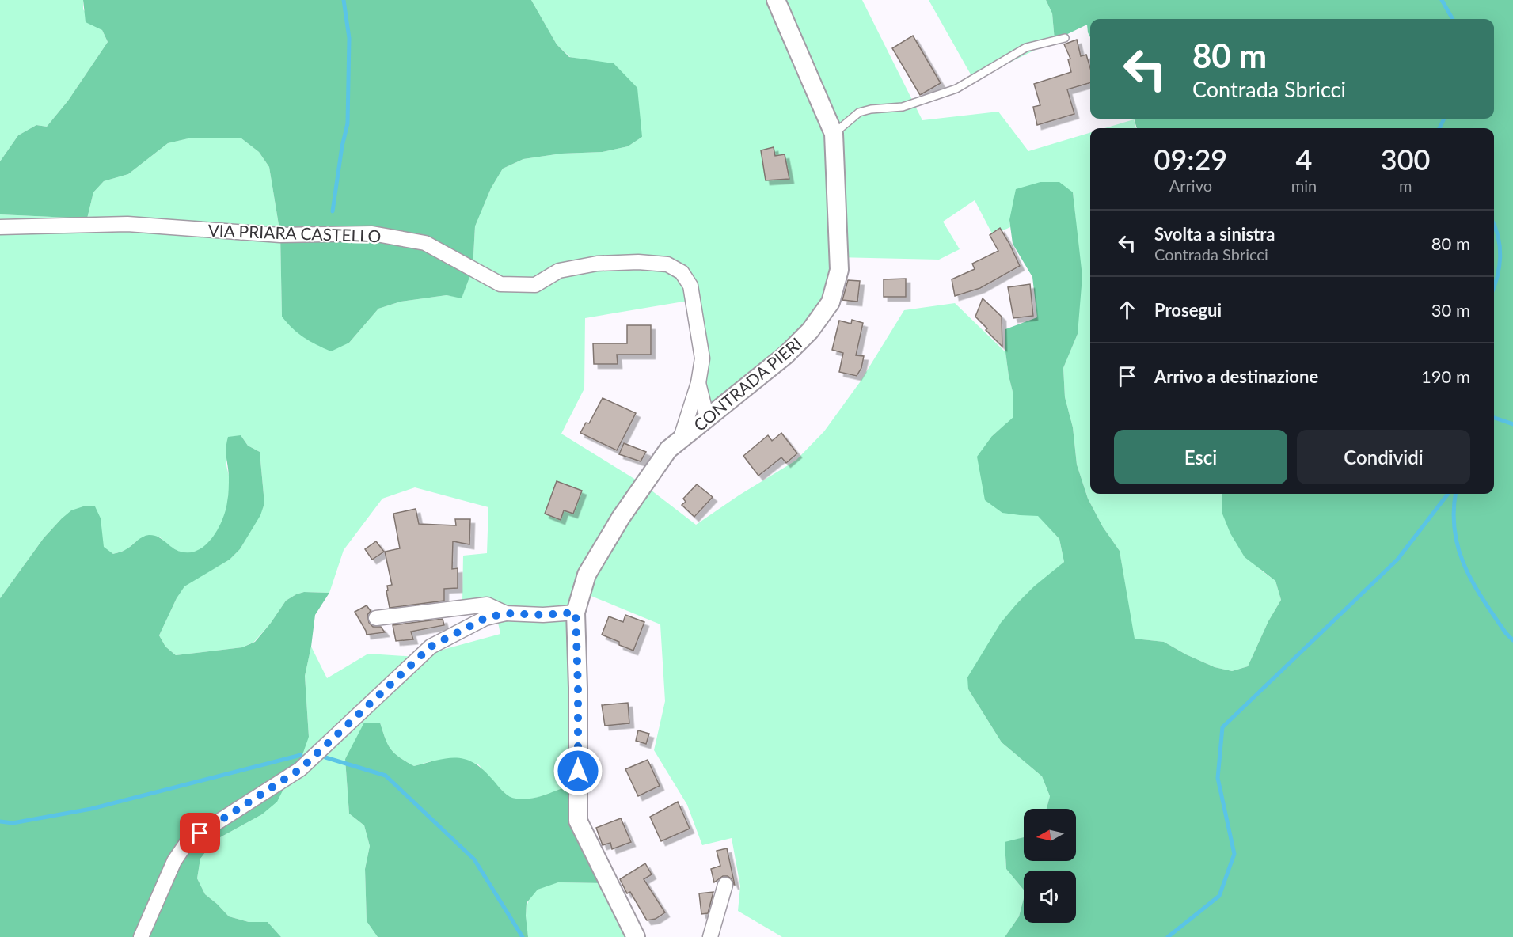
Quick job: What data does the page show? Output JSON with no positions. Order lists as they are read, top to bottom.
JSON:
{
  "streets": {
    "street": ["VIA PRIARA CASTELLO", "CONTRADA PIERI"]
  },
  "crossings": [
    ["VIA PRIARA CASTELLO", "CONTRADA PIERI"]
  ],
  "north": "left",
  "page": {
    "turn": ["80 m", "Contrada Sbricci"],
    "eta": [
      "09:29",
      "Arrivo",
      "4",
      "min",
      "300",
      "m"
    ],
    "list": [
      {
        "name": "Svolta a sinistra",
        "note": "Contrada Sbricci",
        "value": "80 m"
      },
      {
        "name": "Prosegui",
        "value": "30 m"
      },
      {
        "name": "Arrivo a destinazione",
        "value": "190 m"
      }
    ],
    "buttons": ["Esci", "Condividi"]
  }
}
